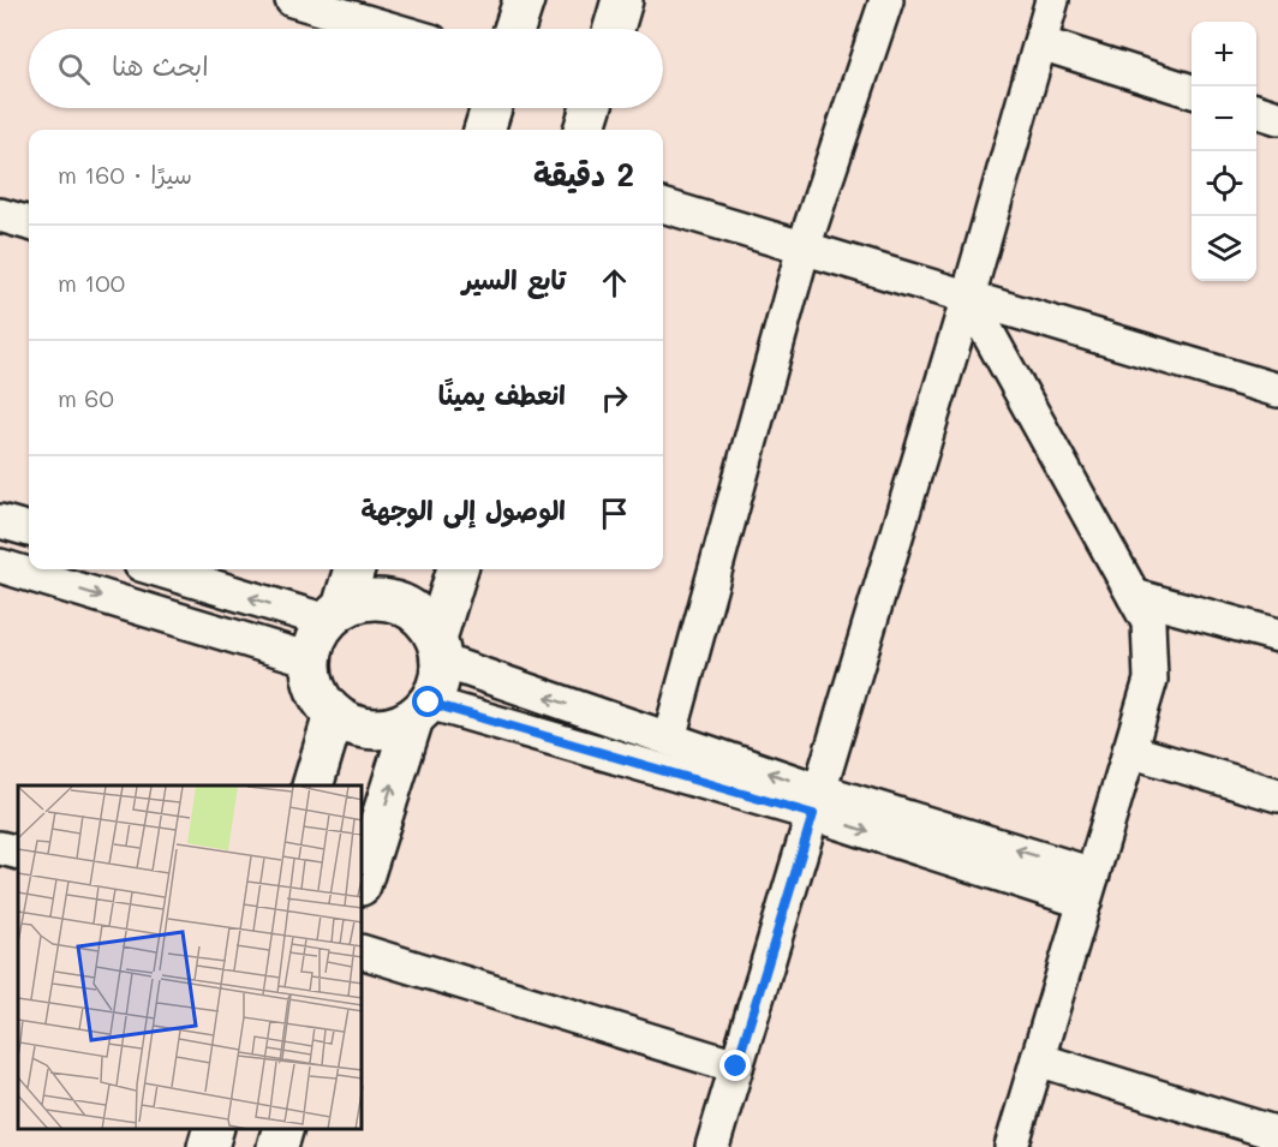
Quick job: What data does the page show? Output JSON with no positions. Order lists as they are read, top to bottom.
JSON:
{
  "page": {
    "map_buttons": ["+", "−"],
    "search": "ابحث هنا",
    "heading": ["2 دقيقة", "سيرًا · 160 m"],
    "list": [
      ["تابع السير", "100 m"],
      ["انعطف يمينًا", "60 m"],
      "الوصول إلى الوجهة"
    ]
  }
}
